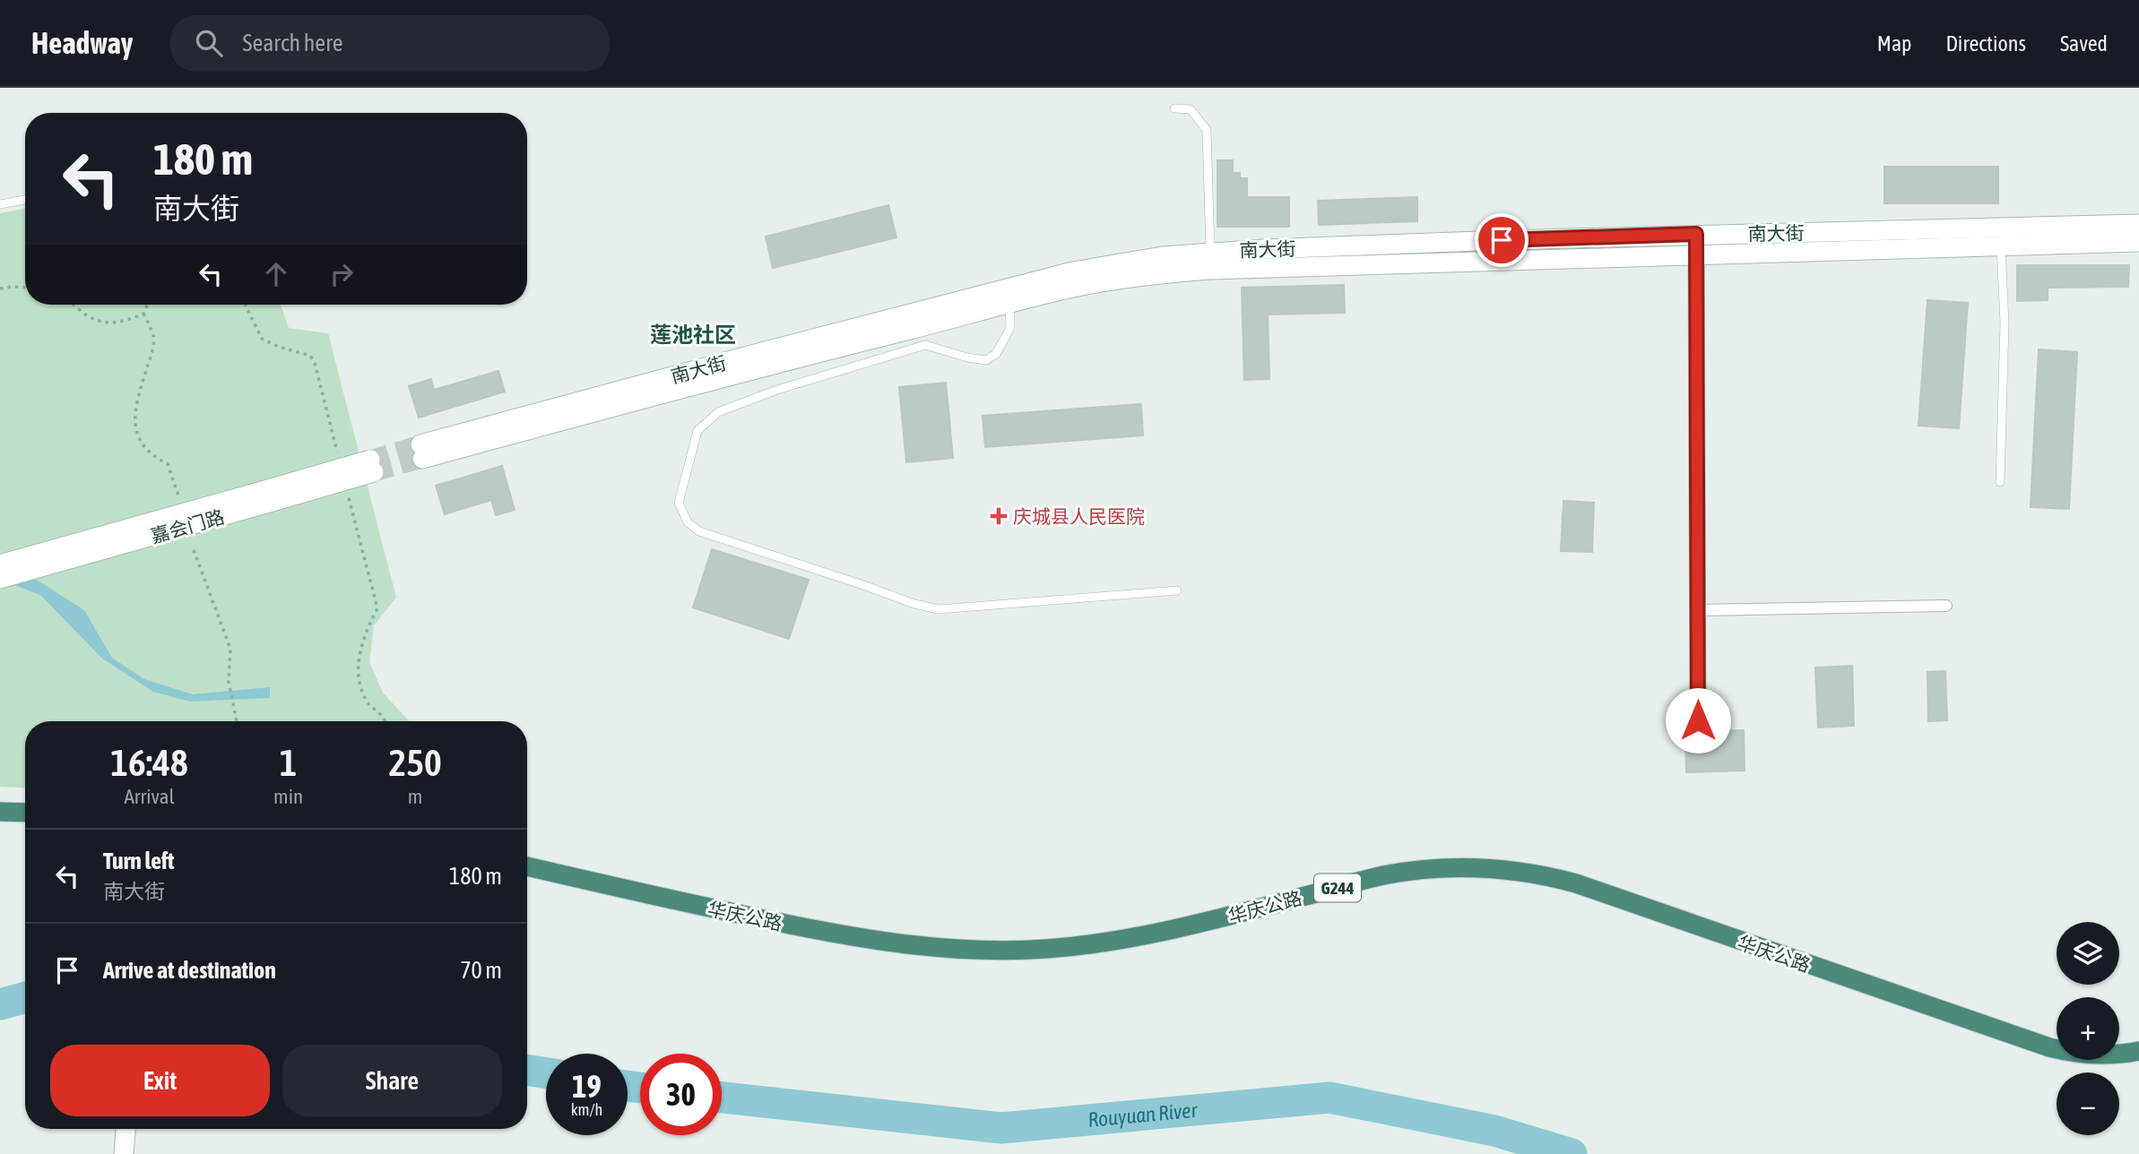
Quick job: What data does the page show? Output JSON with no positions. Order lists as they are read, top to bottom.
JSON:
{
  "streets": {
    "highway": ["G244", "华庆公路"],
    "main road": ["南大街", "嘉会门路"]
  },
  "districts": ["莲池社区"],
  "water": ["Rouyuan River"],
  "places": {
    "health": ["庆城县人民医院"]
  },
  "page": {
    "header": "Headway",
    "search": "Search here",
    "nav": ["Map", "Directions", "Saved"],
    "turn": ["180 m", "南大街"],
    "eta": [
      "16:48",
      "Arrival",
      "1",
      "min",
      "250",
      "m"
    ],
    "list": [
      {
        "name": "Turn left",
        "note": "南大街",
        "value": "180 m"
      },
      {
        "name": "Arrive at destination",
        "value": "70 m"
      }
    ],
    "map_buttons": ["+", "−"],
    "buttons": ["Exit", "Share"],
    "speed": "19 km/h",
    "limit": "30"
  }
}
